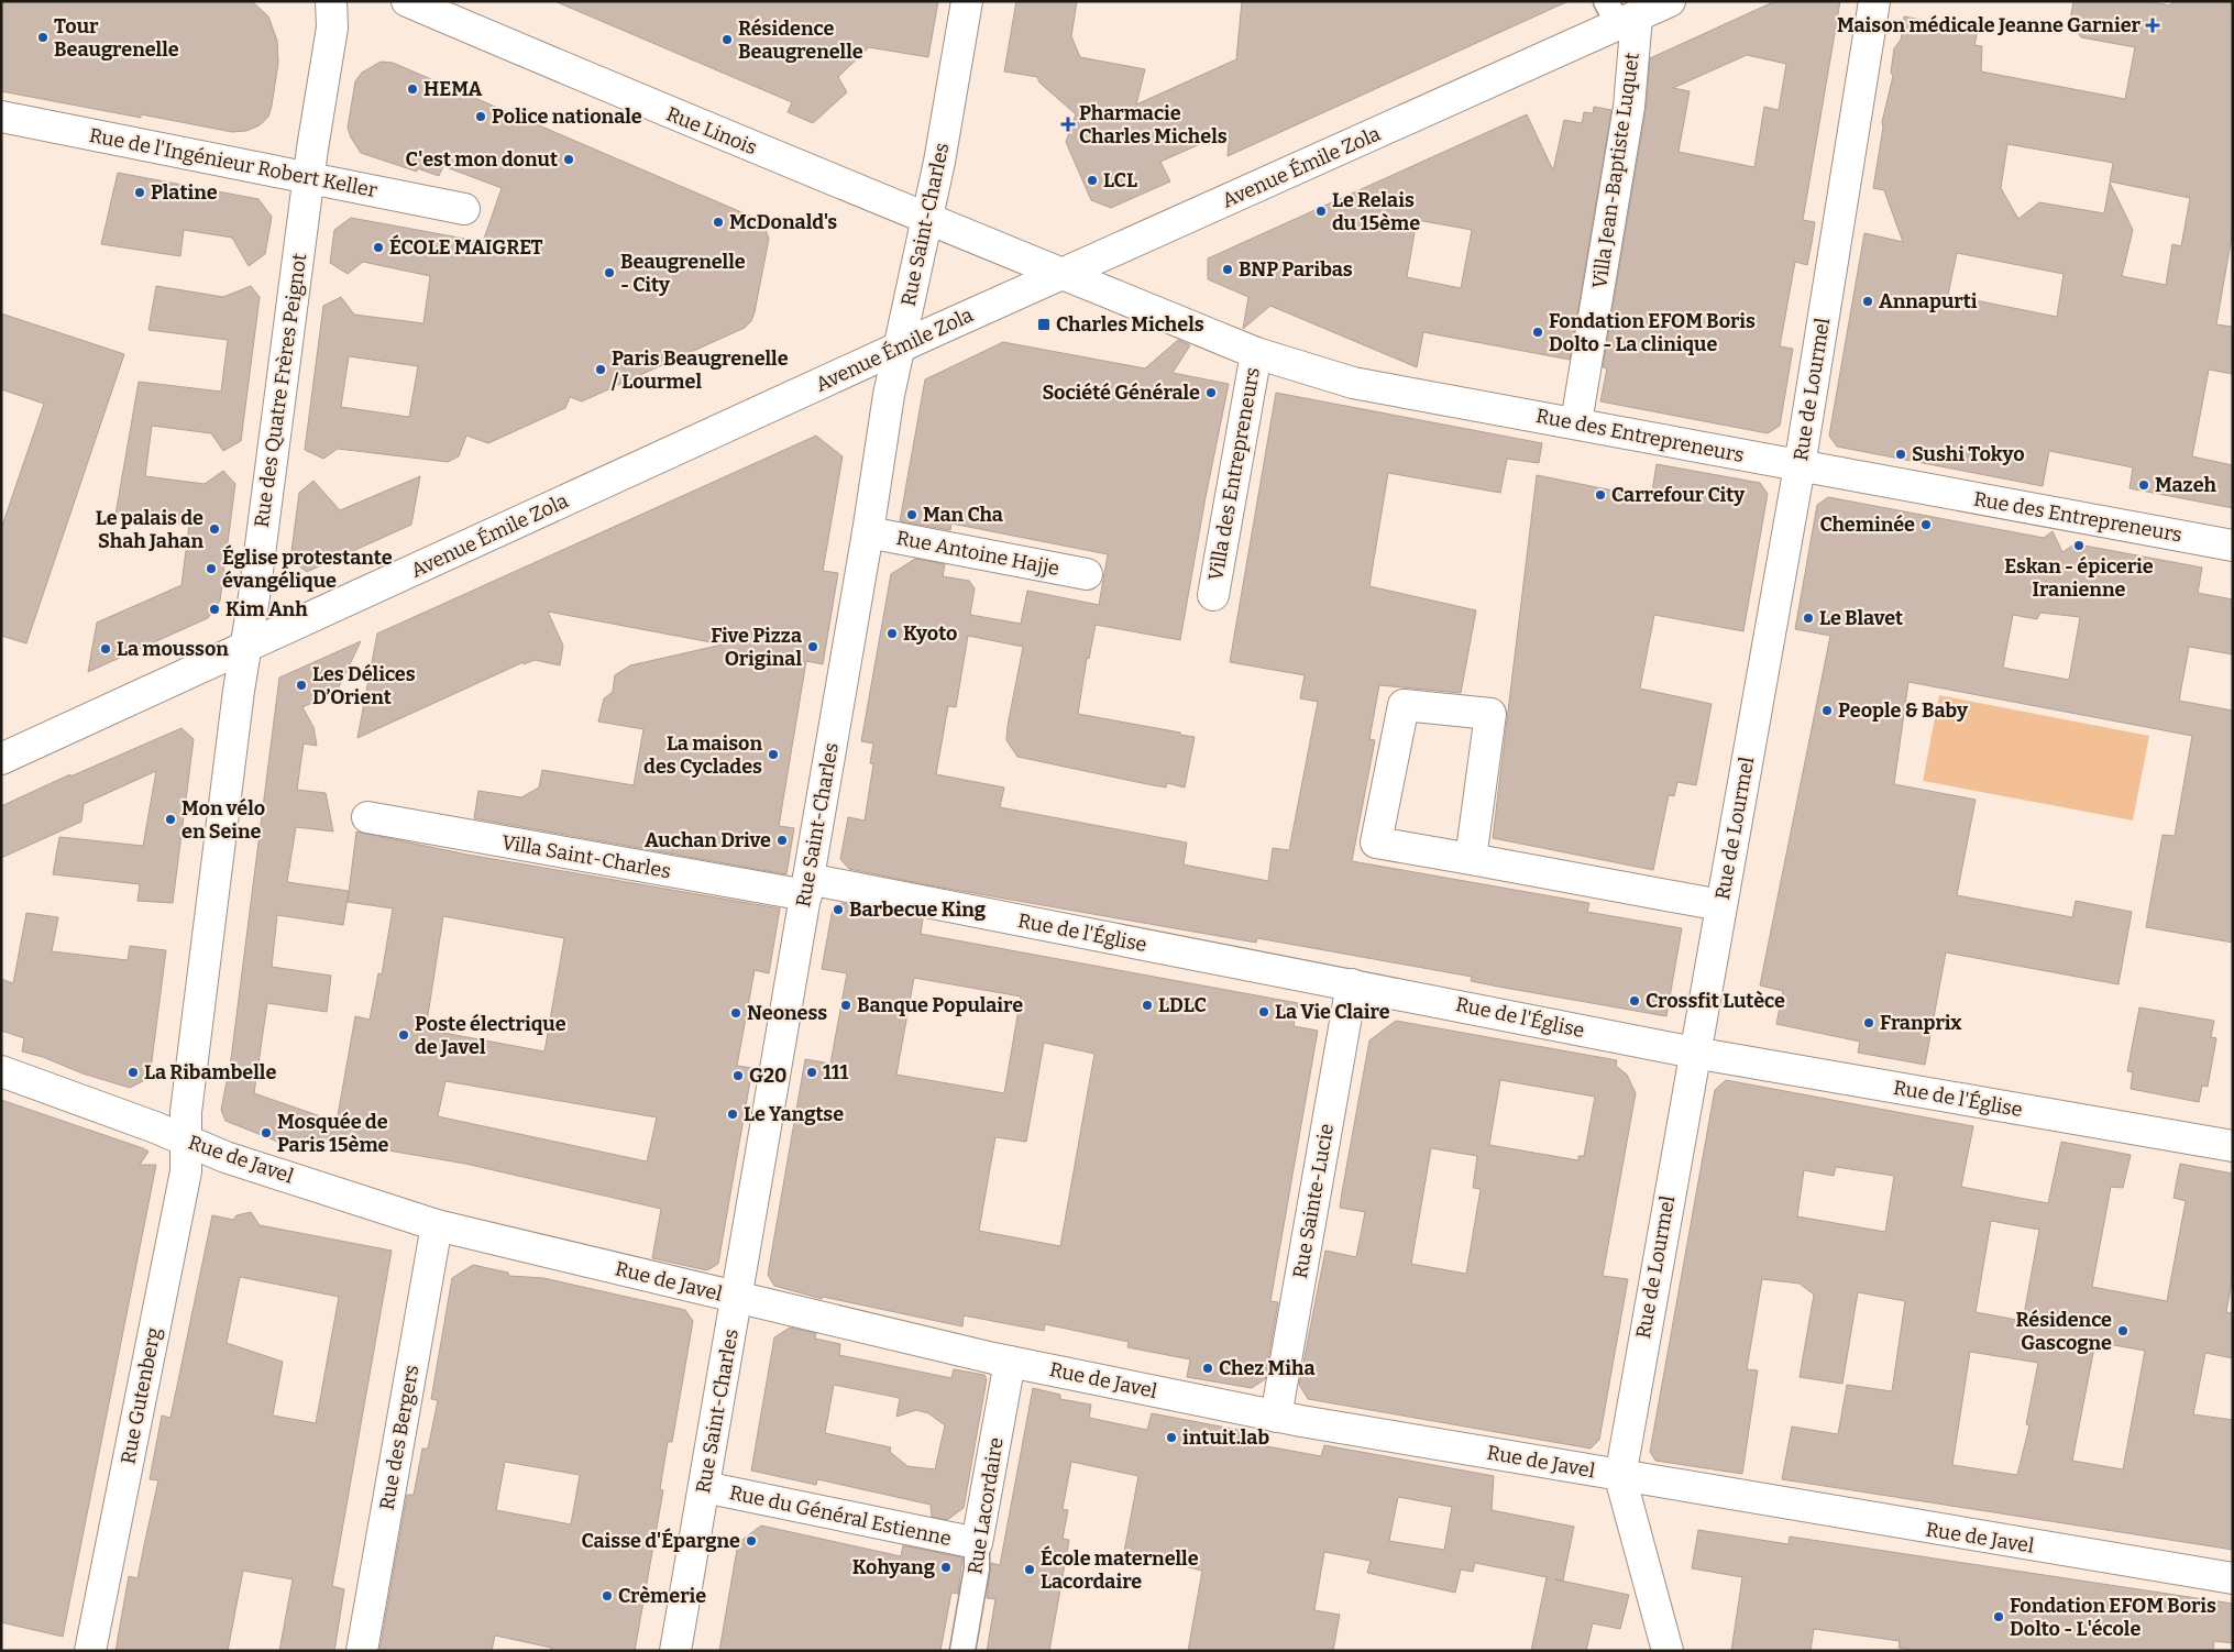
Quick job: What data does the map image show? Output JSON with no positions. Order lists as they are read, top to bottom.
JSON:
{
  "streets": {
    "street": [
      "Rue Linois",
      "Rue de l'Ingénieur Robert Keller",
      "Avenue Émile Zola",
      "Villa Jean-Baptiste Luquet",
      "Rue Saint-Charles",
      "Rue de Lourmel",
      "Rue des Quatre Frères Peignot",
      "Rue des Entrepreneurs",
      "Villa des Entrepreneurs",
      "Rue Antoine Hajje",
      "Villa Saint-Charles",
      "Rue de l'Église",
      "Rue de Javel",
      "Rue Sainte-Lucie",
      "Rue Gutenberg",
      "Rue des Bergers",
      "Rue Lacordaire",
      "Rue du Général Estienne"
    ]
  },
  "crossings": [
    ["Rue Linois", "Avenue Émile Zola"],
    ["Rue Linois", "Rue Saint-Charles"],
    ["Rue Linois", "Rue des Entrepreneurs"],
    ["Rue de l'Ingénieur Robert Keller", "Rue des Quatre Frères Peignot"],
    ["Avenue Émile Zola", "Villa Jean-Baptiste Luquet"],
    ["Avenue Émile Zola", "Rue Saint-Charles"],
    ["Avenue Émile Zola", "Rue des Quatre Frères Peignot"],
    ["Avenue Émile Zola", "Rue des Entrepreneurs"],
    ["Villa Jean-Baptiste Luquet", "Rue des Entrepreneurs"],
    ["Rue Saint-Charles", "Rue Antoine Hajje"],
    ["Rue Saint-Charles", "Villa Saint-Charles"],
    ["Rue Saint-Charles", "Rue de l'Église"],
    ["Rue Saint-Charles", "Rue de Javel"],
    ["Rue Saint-Charles", "Rue du Général Estienne"],
    ["Rue de Lourmel", "Rue des Entrepreneurs"],
    ["Rue de Lourmel", "Rue de l'Église"],
    ["Rue de Lourmel", "Rue de Javel"],
    ["Rue des Quatre Frères Peignot", "Rue de Javel"],
    ["Rue des Quatre Frères Peignot", "Rue Gutenberg"],
    ["Rue des Entrepreneurs", "Villa des Entrepreneurs"],
    ["Villa Saint-Charles", "Rue de l'Église"],
    ["Rue de l'Église", "Rue Sainte-Lucie"],
    ["Rue de Javel", "Rue Sainte-Lucie"],
    ["Rue de Javel", "Rue Gutenberg"],
    ["Rue de Javel", "Rue des Bergers"],
    ["Rue de Javel", "Rue Lacordaire"],
    ["Rue Lacordaire", "Rue du Général Estienne"]
  ],
  "places": {
    "health": ["Maison médicale Jeanne Garnier", "Pharmacie Charles Michels"],
    "other": [
      "Tour Beaugrenelle",
      "Résidence Beaugrenelle",
      "HEMA",
      "Police nationale",
      "C'est mon donut",
      "LCL",
      "Platine",
      "Le Relais du 15ème",
      "McDonald's",
      "ÉCOLE MAIGRET",
      "BNP Paribas",
      "Beaugrenelle - City",
      "Annapurti",
      "Fondation EFOM Boris Dolto - La clinique",
      "Paris Beaugrenelle / Lourmel",
      "Société Générale",
      "Sushi Tokyo",
      "Mazeh",
      "Carrefour City",
      "Man Cha",
      "Cheminée",
      "Le palais de Shah Jahan",
      "Eskan - épicerie Iranienne",
      "Église protestante évangélique",
      "Kim Anh",
      "Le Blavet",
      "Kyoto",
      "Five Pizza Original",
      "La mousson",
      "Les Délices D’Orient",
      "People & Baby",
      "La maison des Cyclades",
      "Mon vélo en Seine",
      "Auchan Drive",
      "Barbecue King",
      "Crossfit Lutèce",
      "Banque Populaire",
      "LDLC",
      "La Vie Claire",
      "Neoness",
      "Franprix",
      "Poste électrique de Javel",
      "La Ribambelle",
      "111",
      "G20",
      "Le Yangtse",
      "Mosquée de Paris 15ème",
      "Résidence Gascogne",
      "Chez Miha",
      "intuit.lab",
      "Caisse d'Épargne",
      "Kohyang",
      "École maternelle Lacordaire",
      "Crèmerie",
      "Fondation EFOM Boris Dolto - L'école"
    ],
    "transit": ["Charles Michels"]
  }
}
